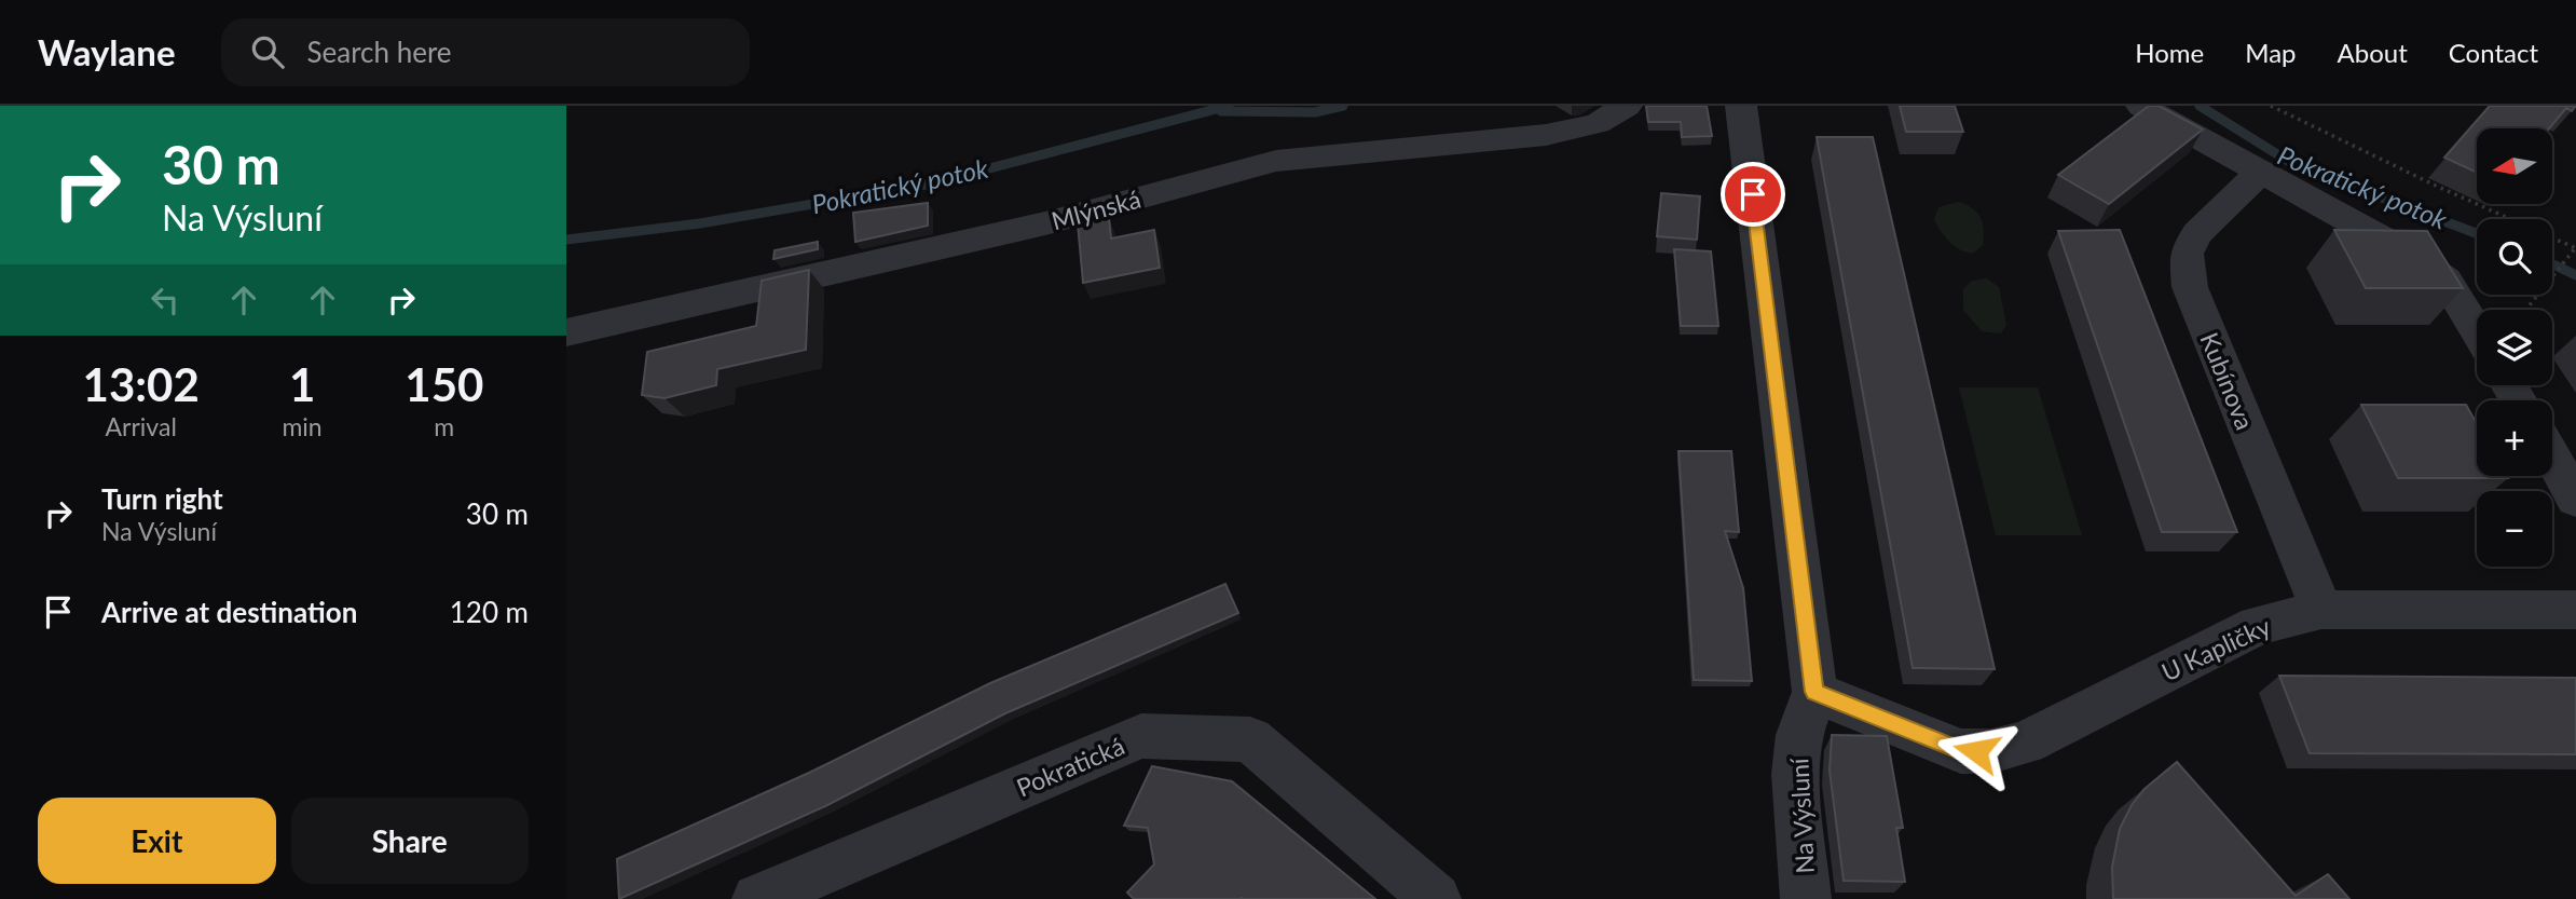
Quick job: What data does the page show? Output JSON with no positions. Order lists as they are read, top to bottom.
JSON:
{
  "streets": {
    "street": [
      "Mlýnská",
      "Kubínova",
      "U Kapličky",
      "Pokratická",
      "Na Výsluní"
    ]
  },
  "crossings": [
    ["Kubínova", "U Kapličky"],
    ["U Kapličky", "Na Výsluní"]
  ],
  "water": ["Pokratický potok"],
  "north": "left",
  "page": {
    "header": "Waylane",
    "search": "Search here",
    "nav": [
      "Home",
      "Map",
      "About",
      "Contact"
    ],
    "turn": ["30 m", "Na Výsluní"],
    "map_buttons": ["+", "−"],
    "eta": [
      "13:02",
      "Arrival",
      "1",
      "min",
      "150",
      "m"
    ],
    "list": [
      {
        "name": "Turn right",
        "note": "Na Výsluní",
        "value": "30 m"
      },
      {
        "name": "Arrive at destination",
        "value": "120 m"
      }
    ],
    "buttons": ["Exit", "Share"]
  }
}
